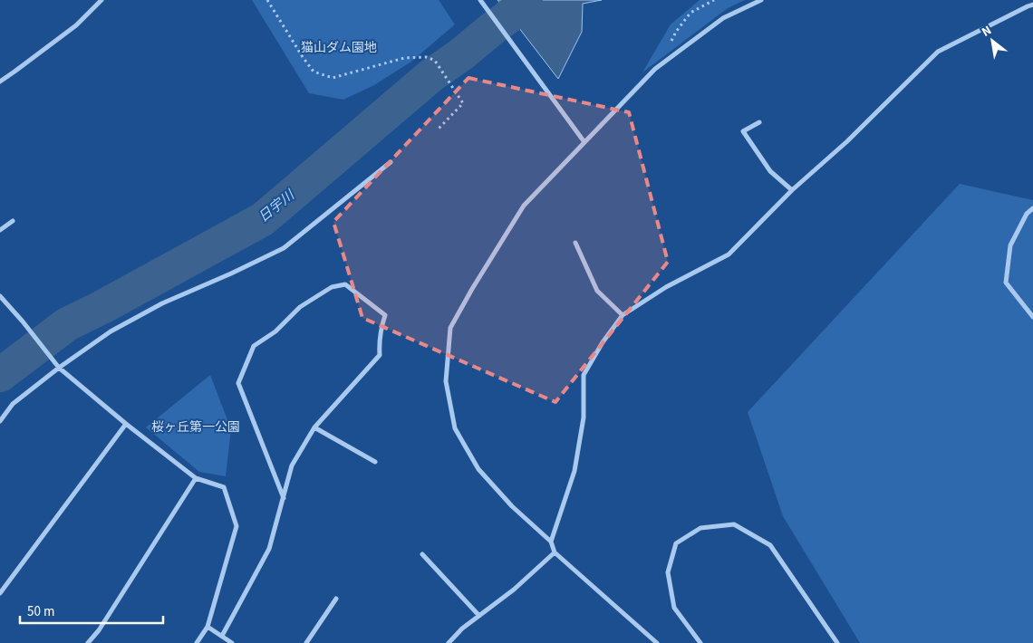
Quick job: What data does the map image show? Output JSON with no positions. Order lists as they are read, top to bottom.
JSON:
{
  "water": ["日宇川"],
  "parks": ["猫山ダム園地", "桜ヶ丘第一公園"],
  "scale_bar": "50 m",
  "north": "top left"
}
